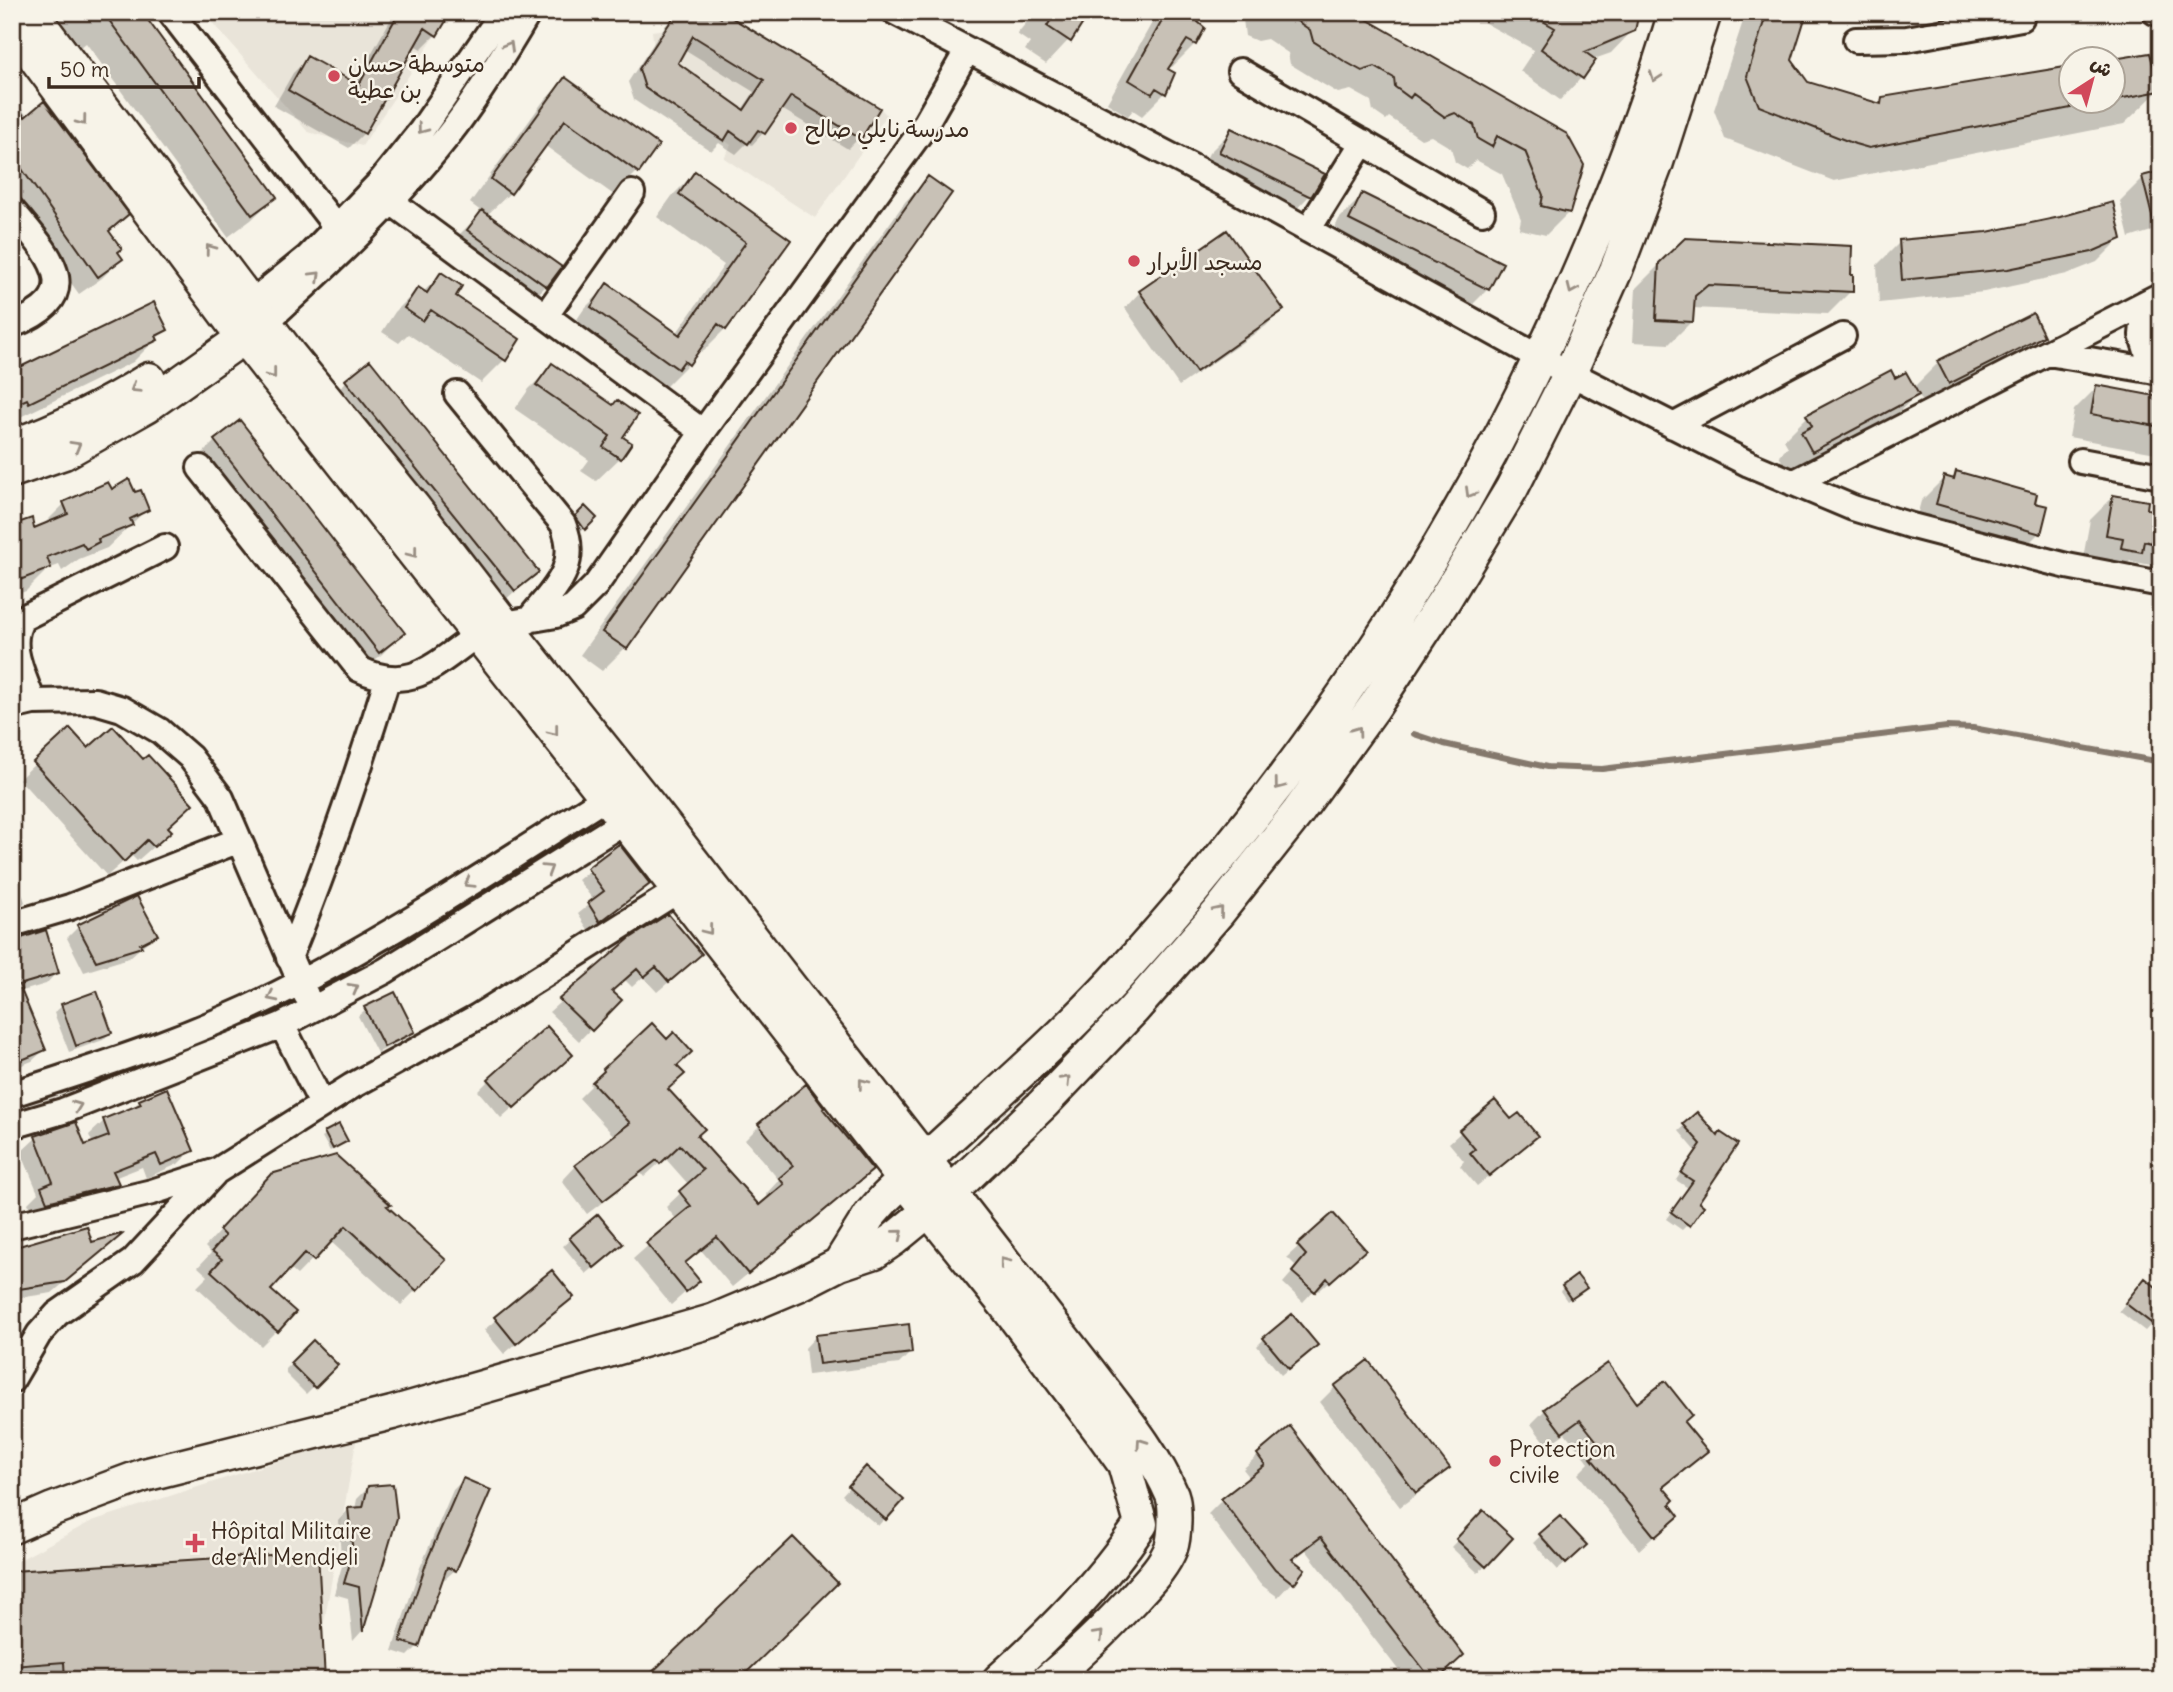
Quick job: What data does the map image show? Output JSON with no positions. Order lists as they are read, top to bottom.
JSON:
{
  "places": {
    "other": [
      "متوسطة حسان بن عطية",
      "مدرسة نايلي صالح",
      "مسجد الأبرار",
      "Protection civile"
    ],
    "health": ["Hôpital Militaire de Ali Mendjeli"]
  },
  "scale_bar": "50 m",
  "north": "top right"
}
